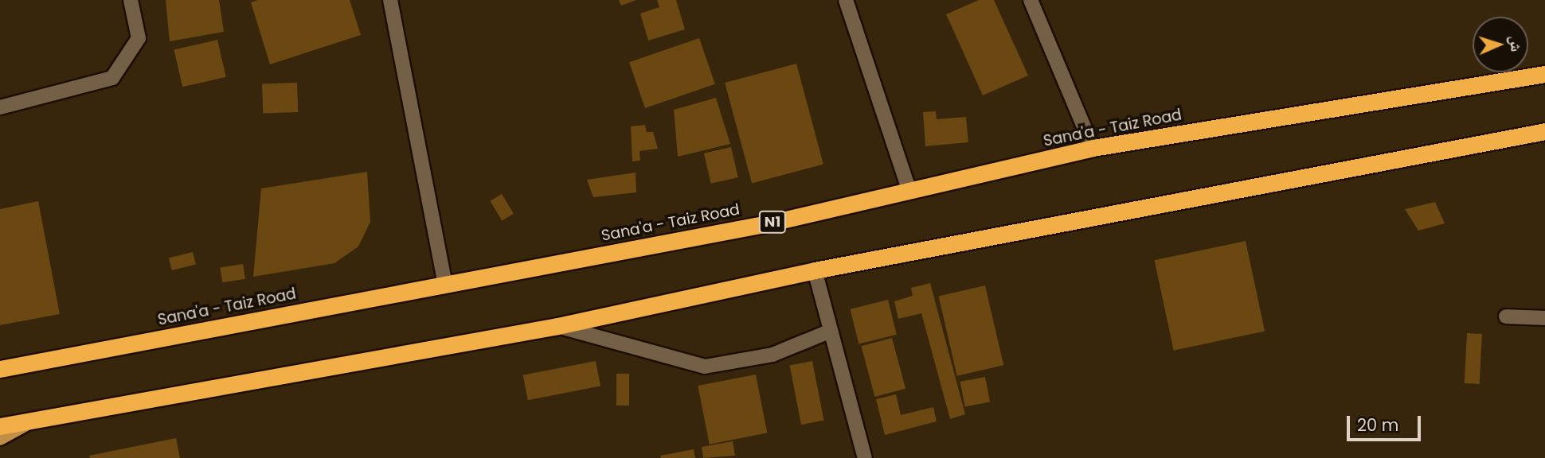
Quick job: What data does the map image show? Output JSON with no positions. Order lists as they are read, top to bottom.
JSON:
{
  "streets": {
    "highway": ["Sana'a - Taiz Road", "N1"]
  },
  "scale_bar": "20 m",
  "north": "right"
}
